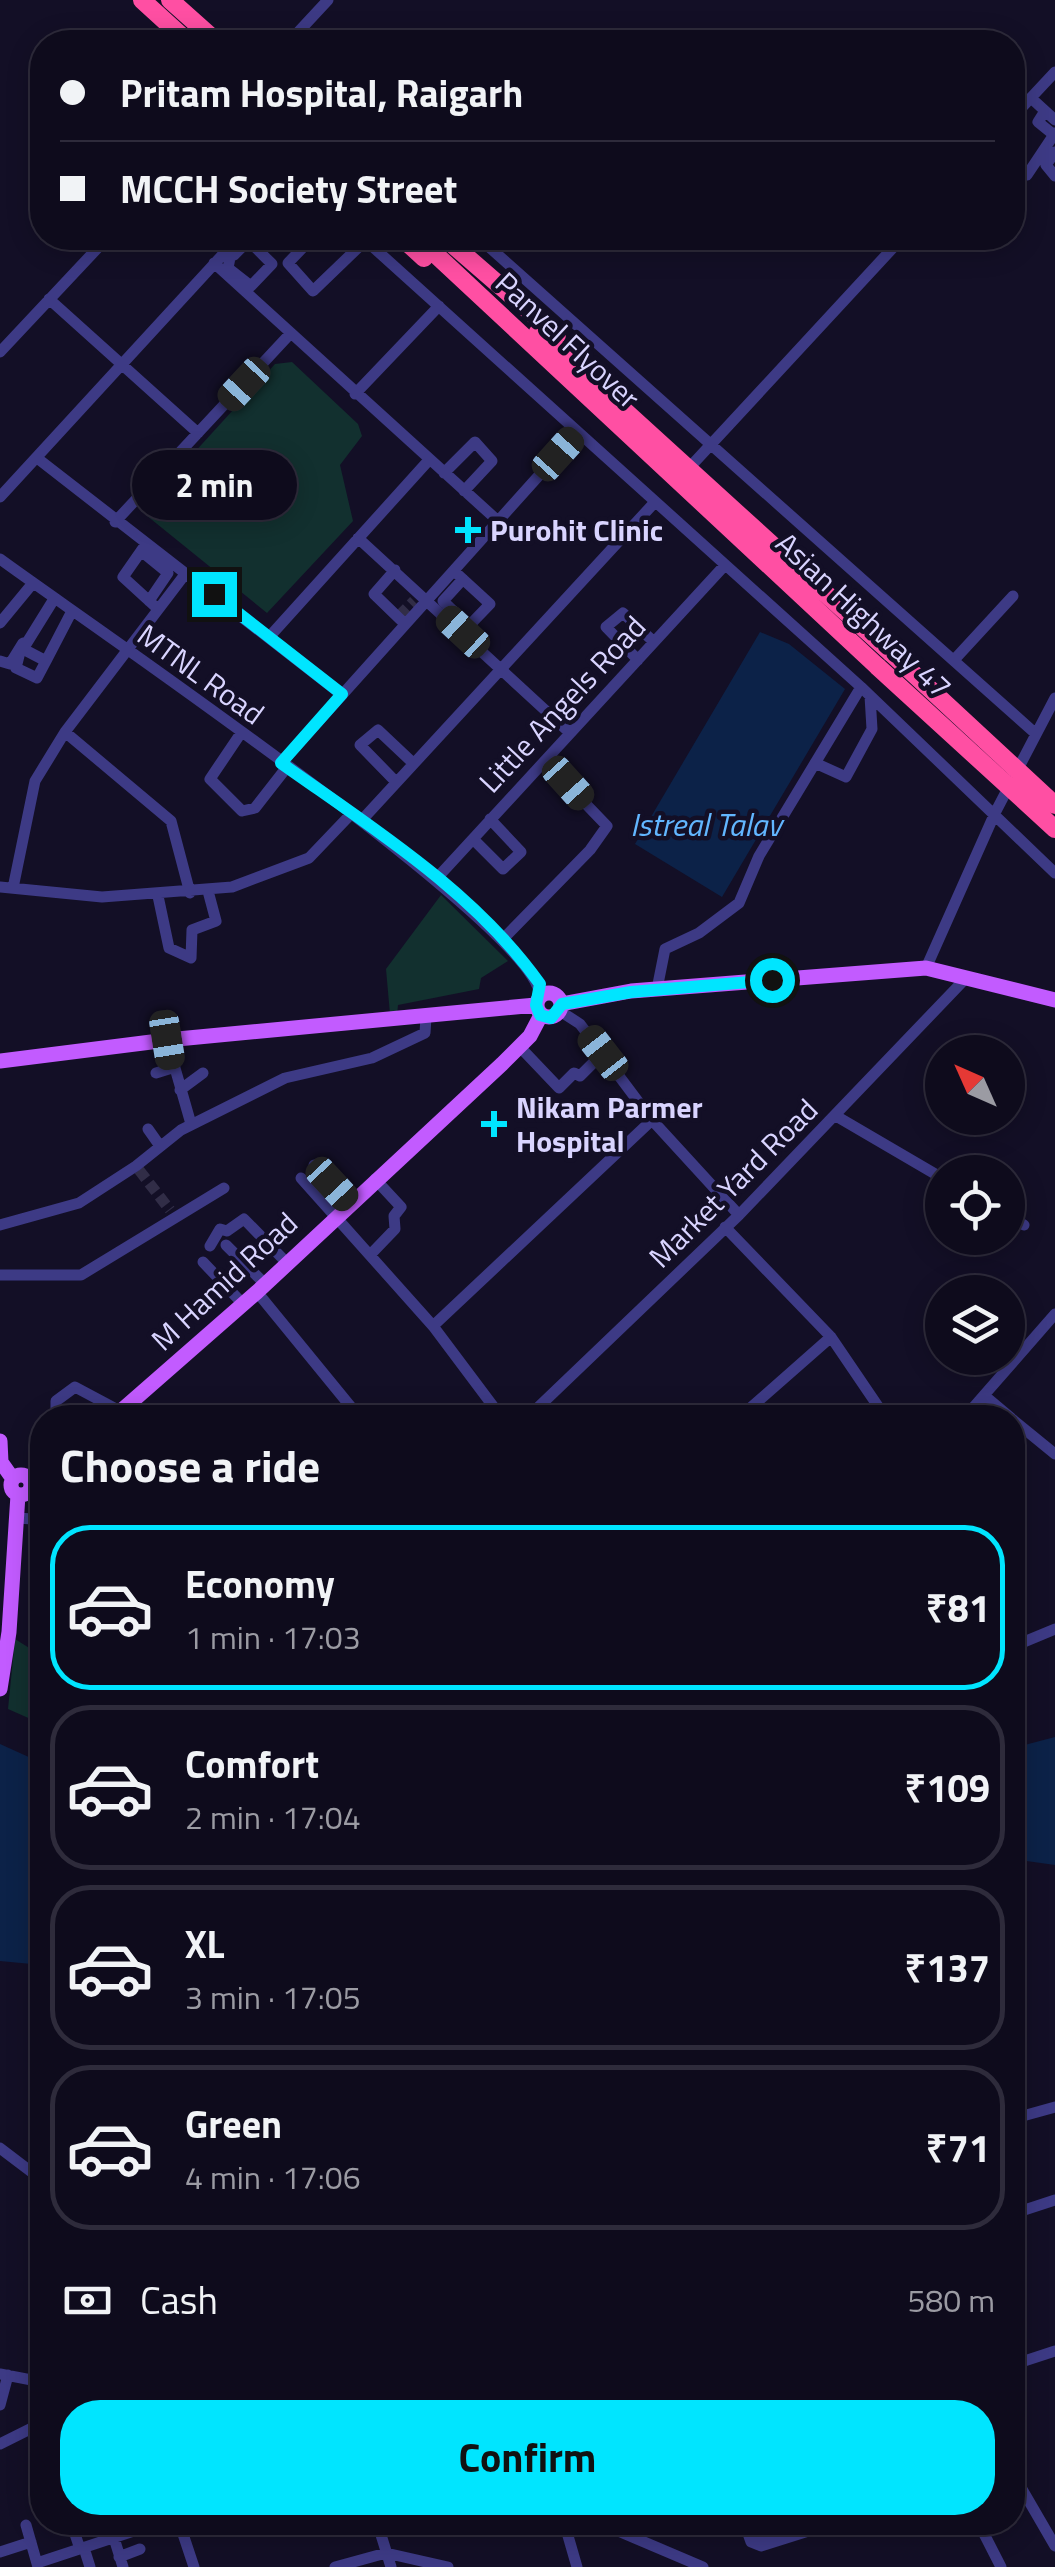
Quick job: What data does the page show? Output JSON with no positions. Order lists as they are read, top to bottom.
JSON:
{
  "streets": {
    "highway": ["Panvel Flyover", "Asian Highway 47"],
    "main road": ["M Hamid Road"],
    "street": ["MTNL Road", "Little Angels Road", "Market Yard Road"]
  },
  "crossings": [
    ["Panvel Flyover", "Asian Highway 47"],
    ["MTNL Road", "Little Angels Road"],
    ["MTNL Road", "M Hamid Road"]
  ],
  "water": ["Istreal Talav"],
  "places": {
    "health": ["Purohit Clinic", "Nikam Parmer Hospital"]
  },
  "north": "top left",
  "page": {
    "banner": ["Pritam Hospital, Raigarh", "MCCH Society Street"],
    "bubble": "2 min",
    "heading": "Choose a ride",
    "list": [
      {
        "name": "Economy",
        "note": "1 min · 17:03",
        "value": "₹81"
      },
      {
        "name": "Comfort",
        "note": "2 min · 17:04",
        "value": "₹109"
      },
      {
        "name": "XL",
        "note": "3 min · 17:05",
        "value": "₹137"
      },
      {
        "name": "Green",
        "note": "4 min · 17:06",
        "value": "₹71"
      }
    ],
    "pay": ["Cash", "580 m"],
    "buttons": "Confirm"
  }
}
